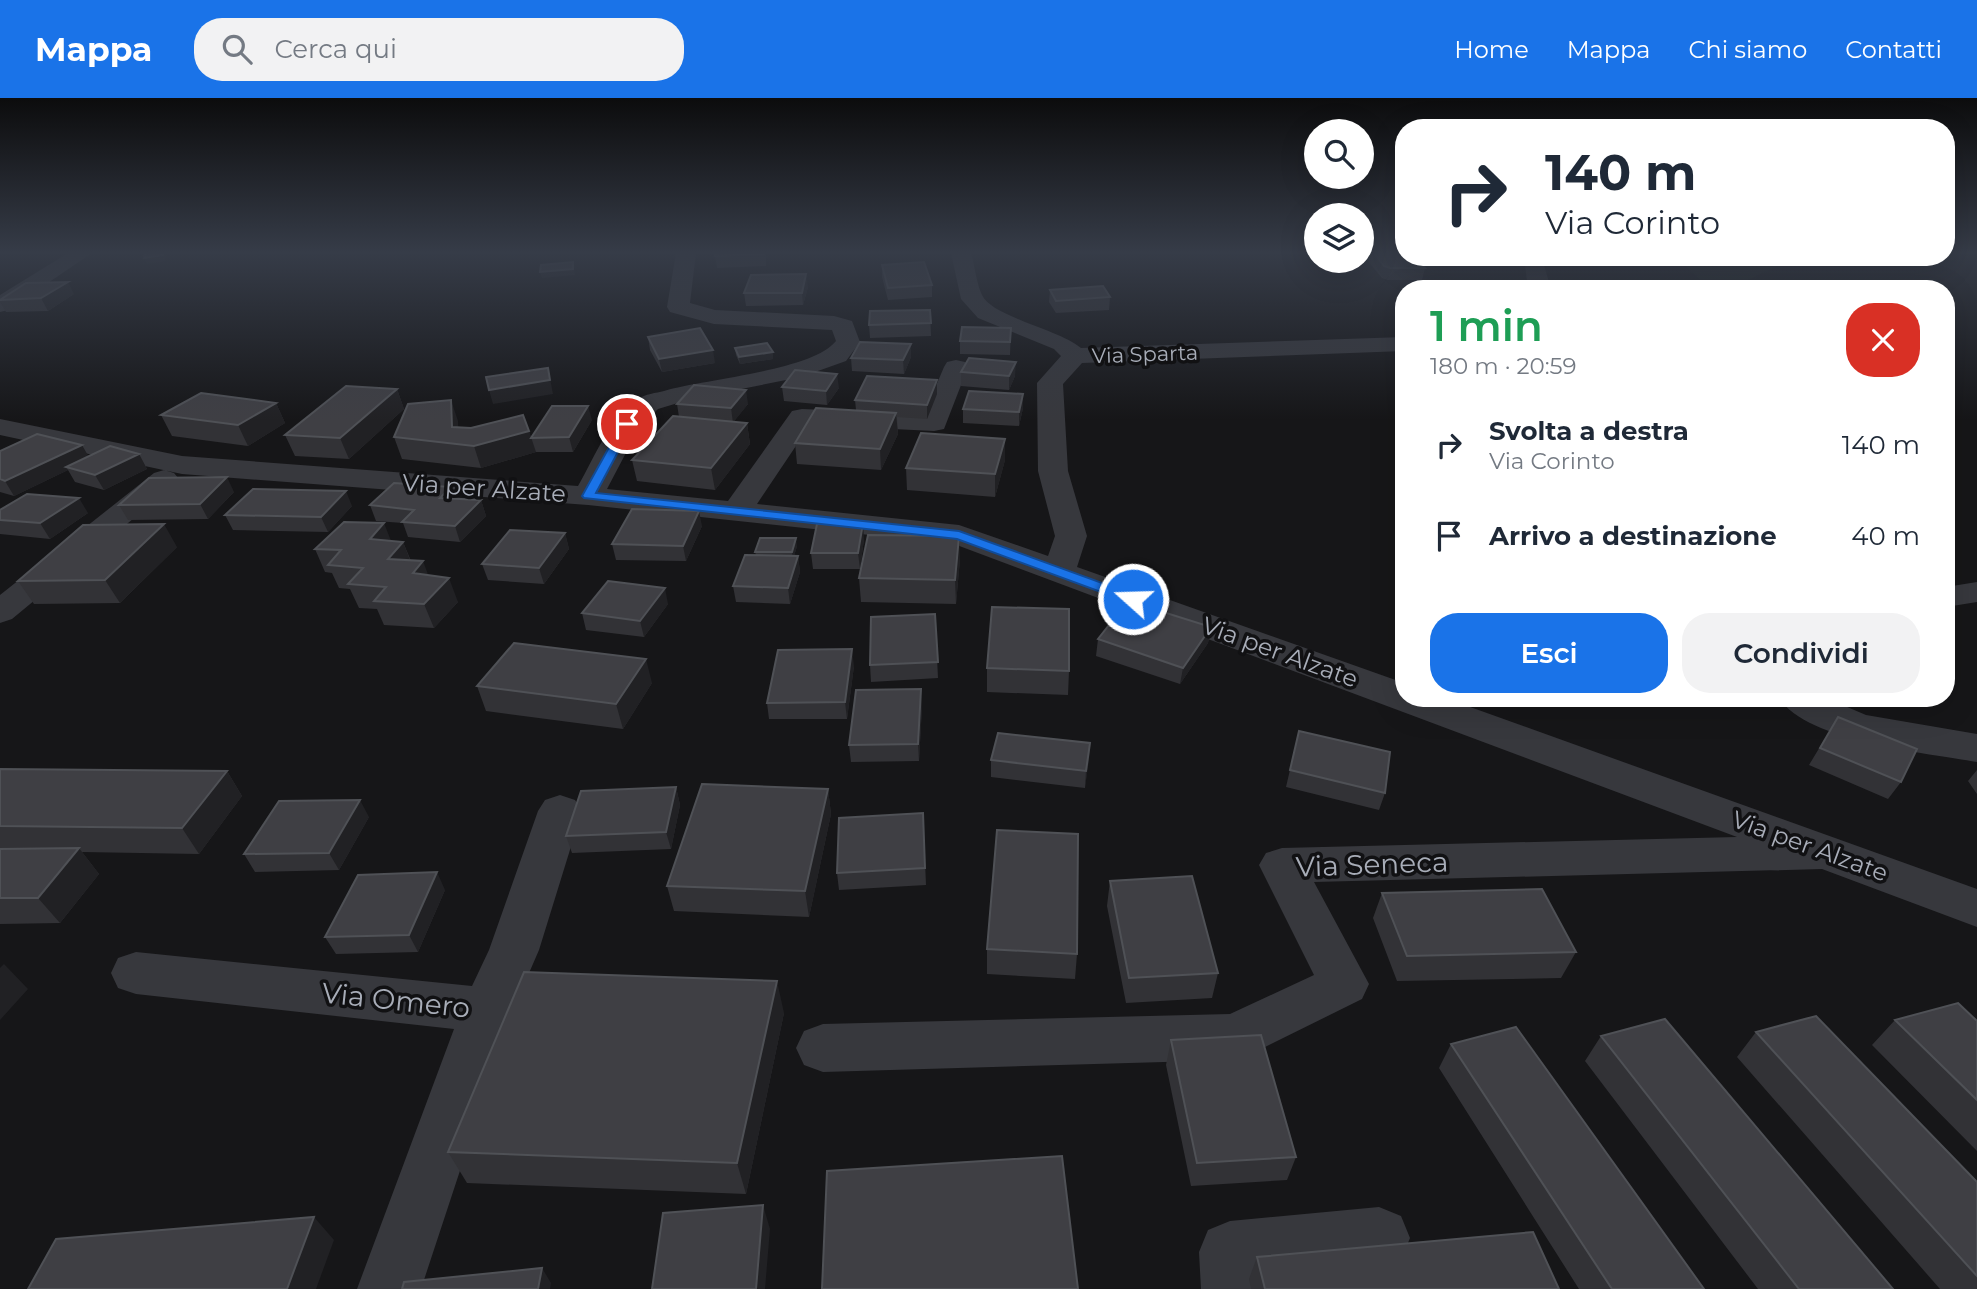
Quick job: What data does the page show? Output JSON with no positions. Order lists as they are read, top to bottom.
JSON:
{
  "streets": {
    "street": [
      "Via Sparta",
      "Via per Alzate",
      "Via Seneca",
      "Via Omero"
    ]
  },
  "crossings": [
    ["Via Sparta", "Via per Alzate"],
    ["Via per Alzate", "Via Seneca"]
  ],
  "page": {
    "header": "Mappa",
    "search": "Cerca qui",
    "nav": [
      "Home",
      "Mappa",
      "Chi siamo",
      "Contatti"
    ],
    "turn": ["140 m", "Via Corinto"],
    "heading": ["1 min", "180 m · 20:59"],
    "list": [
      {
        "name": "Svolta a destra",
        "note": "Via Corinto",
        "value": "140 m"
      },
      {
        "name": "Arrivo a destinazione",
        "value": "40 m"
      }
    ],
    "buttons": ["Esci", "Condividi"]
  }
}
